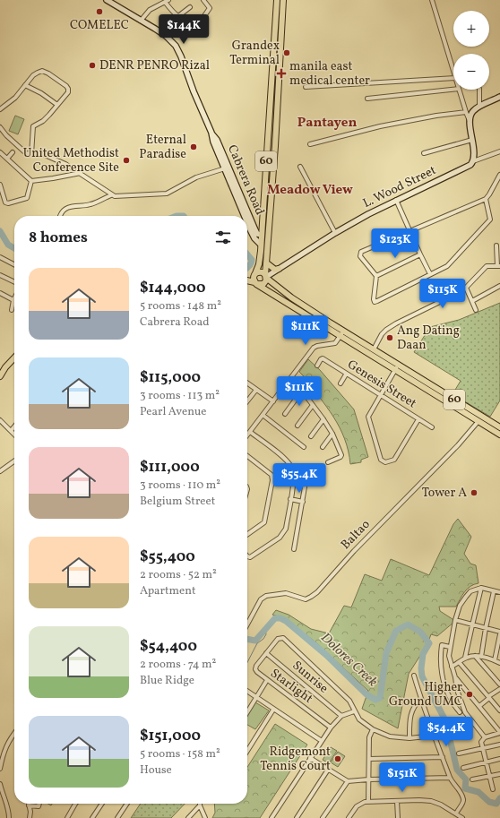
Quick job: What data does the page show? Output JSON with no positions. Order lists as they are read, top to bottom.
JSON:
{
  "streets": {
    "main road": ["60", "Cabrera Road", "L. Wood Street"],
    "street": [
      "Genesis Street",
      "Baltao",
      "Sunrise",
      "Starlight"
    ]
  },
  "crossings": [
    ["60", "Cabrera Road"],
    ["60", "L. Wood Street"],
    ["60", "Baltao"],
    ["Sunrise", "Starlight"]
  ],
  "districts": ["Pantayen", "Meadow View"],
  "water": ["Dolores Creek"],
  "places": {
    "other": [
      "COMELEC",
      "Grandex Terminal",
      "DENR PENRO Rizal",
      "Eternal Paradise",
      "United Methodist Conference Site",
      "Ang Dating Daan",
      "Tower A",
      "Higher Ground UMC",
      "Ridgemont Tennis Court"
    ],
    "health": ["manila east medical center"]
  },
  "page": {
    "map_buttons": ["+", "−"],
    "price": [
      "$144K",
      "$123K",
      "$115K",
      "$111K",
      "$111K",
      "$55.4K",
      "$54.4K",
      "$151K"
    ],
    "heading": "8 homes",
    "list": [
      {
        "name": "$144,000",
        "note": "5 rooms · 148 m² · Cabrera Road"
      },
      {
        "name": "$115,000",
        "note": "3 rooms · 113 m² · Pearl Avenue"
      },
      {
        "name": "$111,000",
        "note": "3 rooms · 110 m² · Belgium Street"
      },
      {
        "name": "$55,400",
        "note": "2 rooms · 52 m² · Apartment"
      },
      {
        "name": "$54,400",
        "note": "2 rooms · 74 m² · Blue Ridge"
      },
      {
        "name": "$151,000",
        "note": "5 rooms · 158 m² · House"
      }
    ]
  }
}
